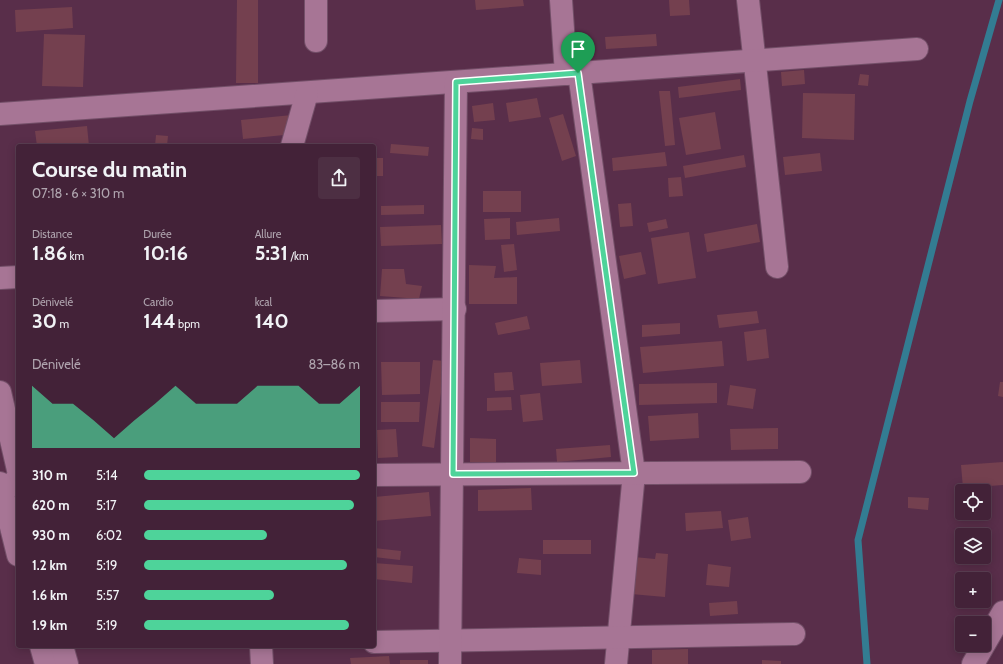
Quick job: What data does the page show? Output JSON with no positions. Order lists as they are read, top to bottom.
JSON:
{
  "page": {
    "heading": ["Course du matin", "07:18 · 6 × 310 m"],
    "stats": [
      ["Distance", "1.86 km"],
      ["Durée", "10:16"],
      ["Allure", "5:31 /km"],
      ["Dénivelé", "30 m"],
      ["Cardio", "144 bpm"],
      ["kcal", "140"]
    ],
    "chart": ["Dénivelé", "83–86 m"],
    "list": [
      {
        "name": "310 m",
        "note": "5:14"
      },
      {
        "name": "620 m",
        "note": "5:17"
      },
      {
        "name": "930 m",
        "note": "6:02"
      },
      {
        "name": "1.2 km",
        "note": "5:19"
      },
      {
        "name": "1.6 km",
        "note": "5:57"
      },
      {
        "name": "1.9 km",
        "note": "5:19"
      }
    ],
    "map_buttons": ["+", "−"]
  }
}
